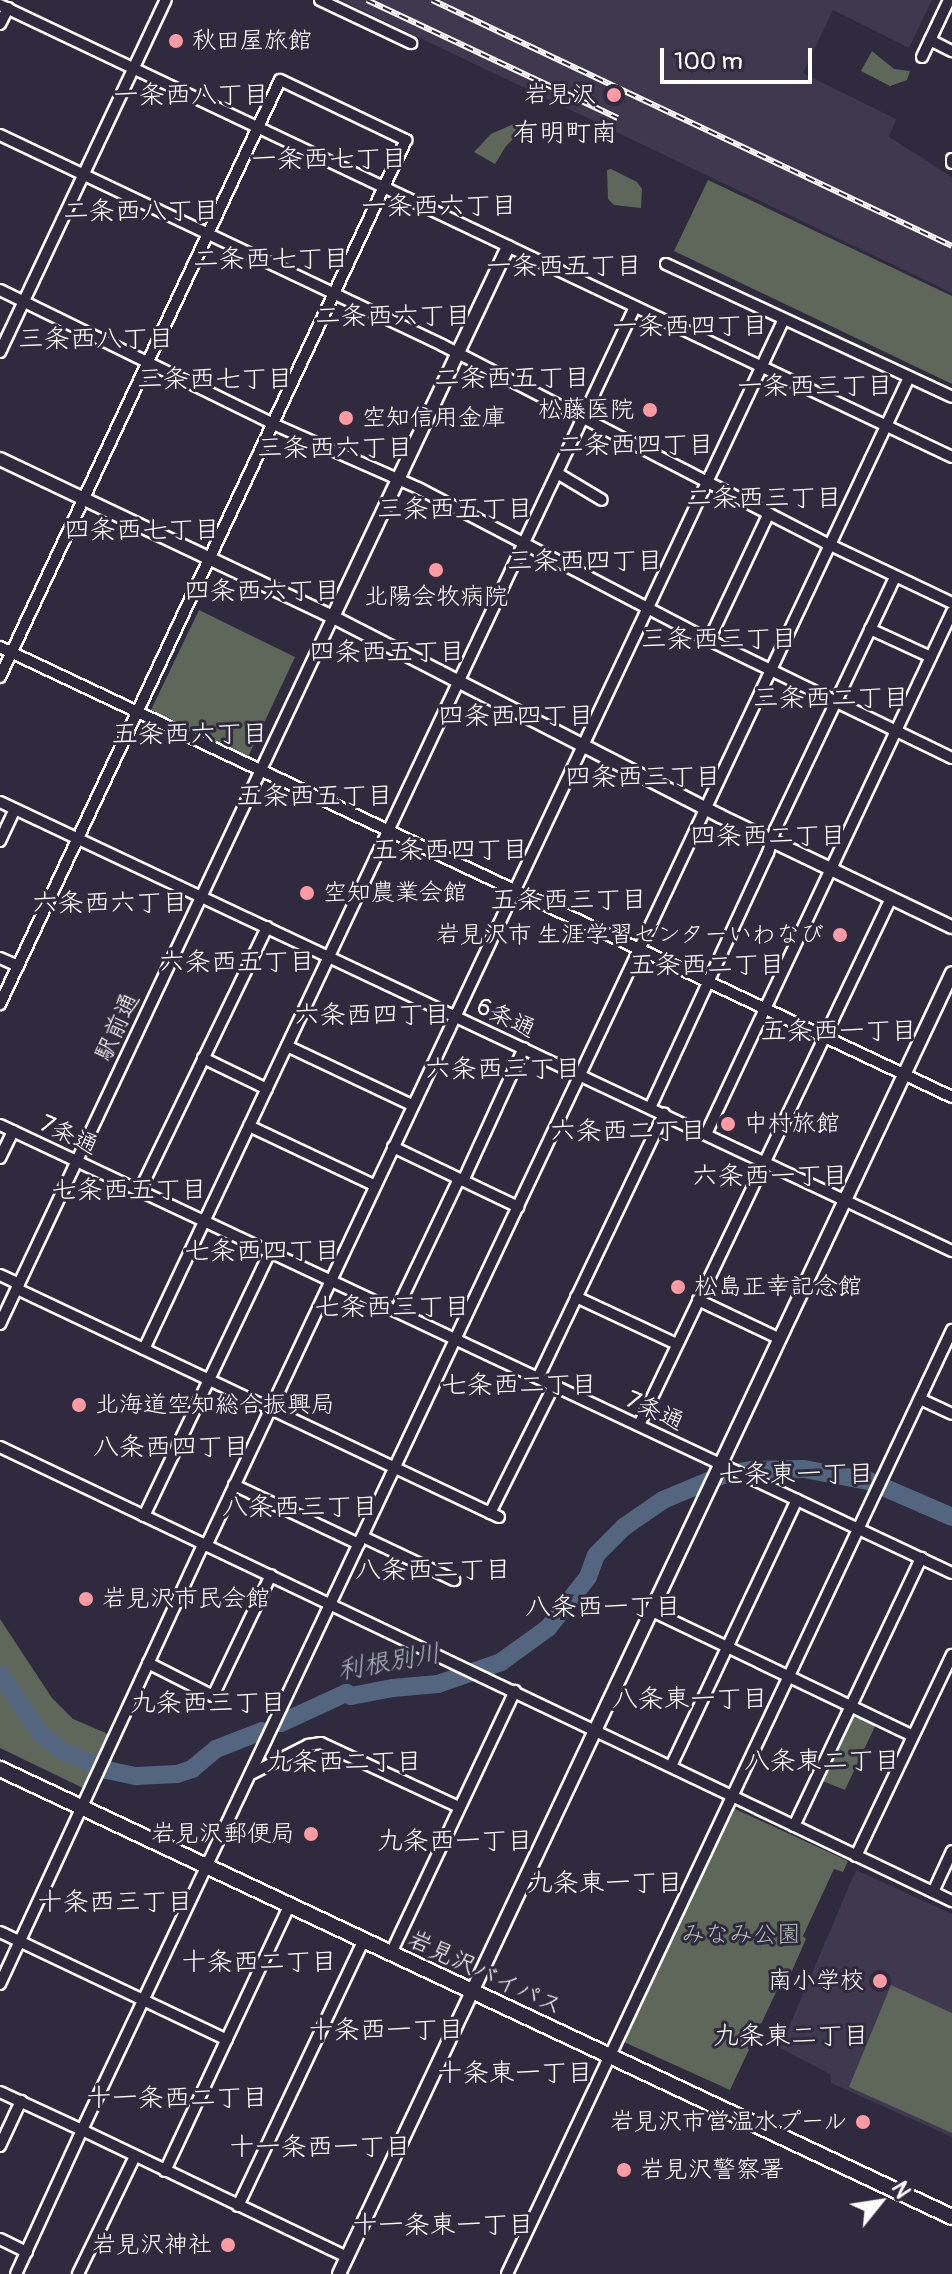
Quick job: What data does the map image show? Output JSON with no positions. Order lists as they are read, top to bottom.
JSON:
{
  "streets": {
    "highway": ["岩見沢バイパス"],
    "street": ["6条通", "駅前通", "7条通"]
  },
  "crossings": [
    ["6条通", "駅前通"],
    ["駅前通", "7条通"]
  ],
  "districts": [
    "一条西八丁目",
    "有明町南",
    "一条西七丁目",
    "一条西六丁目",
    "二条西八丁目",
    "二条西七丁目",
    "一条西五丁目",
    "二条西六丁目",
    "一条西四丁目",
    "三条西八丁目",
    "二条西五丁目",
    "三条西七丁目",
    "一条西三丁目",
    "二条西四丁目",
    "三条西六丁目",
    "二条西三丁目",
    "三条西五丁目",
    "四条西七丁目",
    "三条西四丁目",
    "四条西六丁目",
    "三条西三丁目",
    "四条西五丁目",
    "三条西二丁目",
    "四条西四丁目",
    "五条西六丁目",
    "四条西三丁目",
    "五条西五丁目",
    "四条西二丁目",
    "五条西四丁目",
    "五条西三丁目",
    "六条西六丁目",
    "六条西五丁目",
    "五条西二丁目",
    "六条西四丁目",
    "五条西一丁目",
    "六条西三丁目",
    "六条西二丁目",
    "六条西一丁目",
    "七条西五丁目",
    "七条西四丁目",
    "七条西三丁目",
    "七条西二丁目",
    "八条西四丁目",
    "七条東一丁目",
    "八条西三丁目",
    "八条西二丁目",
    "八条西一丁目",
    "八条東一丁目",
    "九条西三丁目",
    "八条東二丁目",
    "九条西二丁目",
    "九条西一丁目",
    "九条東一丁目",
    "十条西三丁目",
    "十条西二丁目",
    "十条西一丁目",
    "九条東二丁目",
    "十条東一丁目",
    "十一条西二丁目",
    "十一条西一丁目",
    "十一条東一丁目"
  ],
  "water": ["利根別川"],
  "parks": ["みなみ公園"],
  "places": [
    "秋田屋旅館",
    "岩見沢",
    "松藤医院",
    "空知信用金庫",
    "北陽会牧病院",
    "空知農業会館",
    "岩見沢市 生涯学習センターいわなび",
    "中村旅館",
    "松島正幸記念館",
    "北海道空知総合振興局",
    "岩見沢市民会館",
    "岩見沢郵便局",
    "南小学校",
    "岩見沢市営温水プール",
    "岩見沢警察署",
    "岩見沢神社"
  ],
  "scale_bar": "100 m",
  "north": "top right"
}
